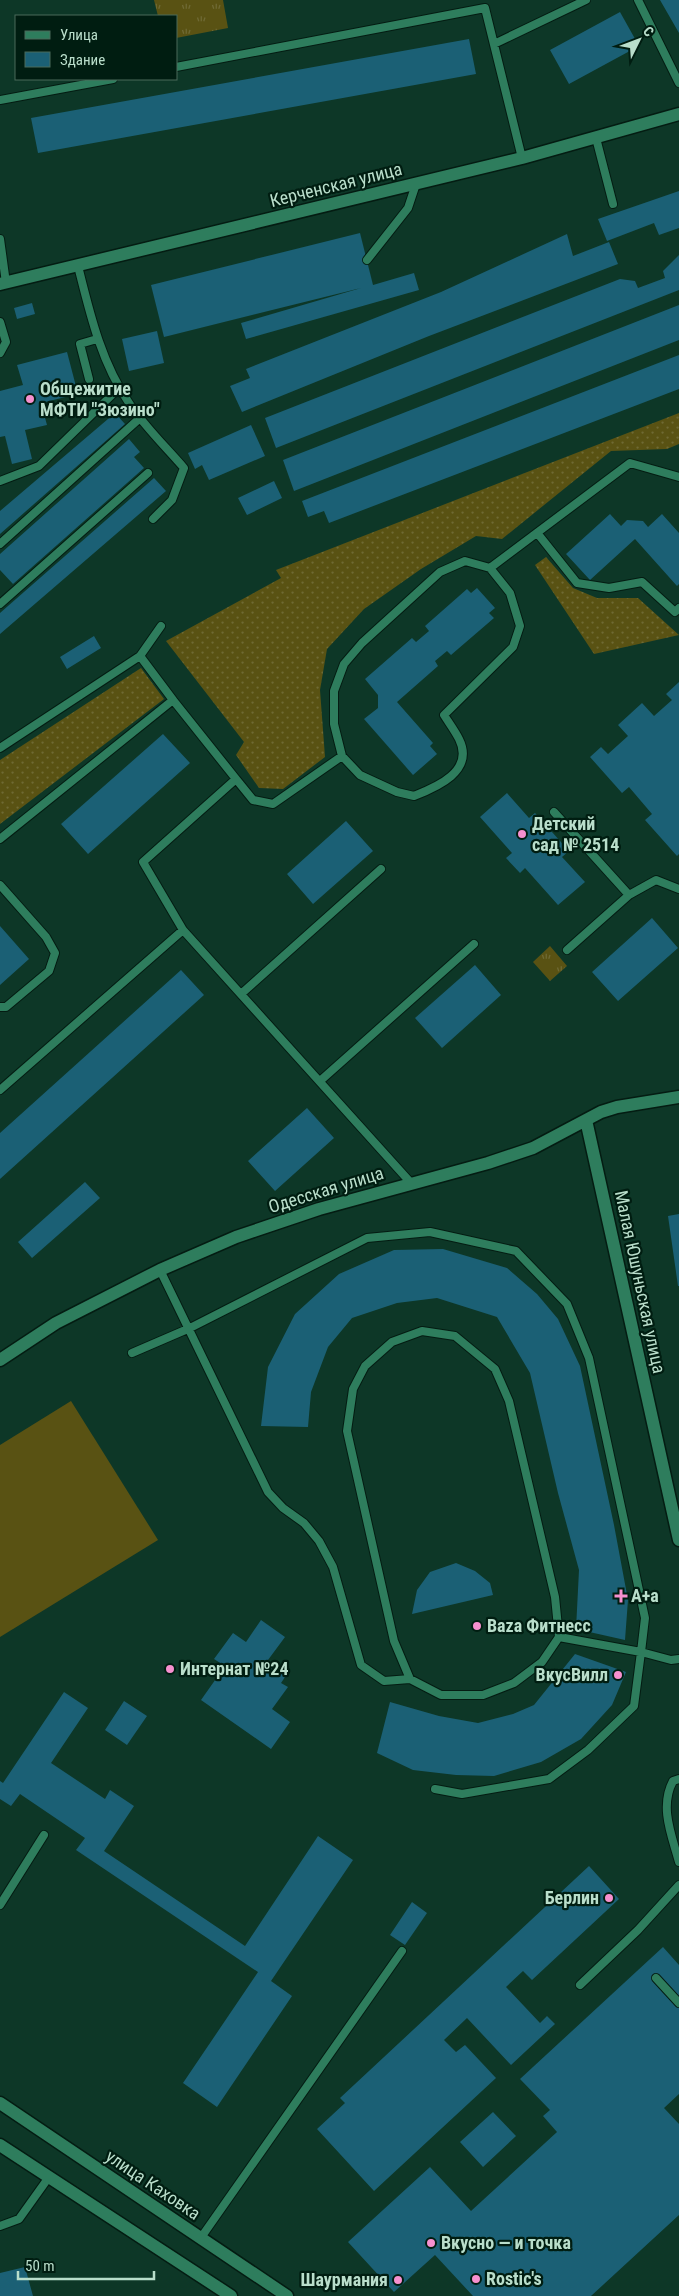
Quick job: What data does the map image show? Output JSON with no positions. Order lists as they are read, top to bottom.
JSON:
{
  "streets": {
    "street": [
      "Керченская улица",
      "Одесская улица",
      "Малая Юшуньская улица",
      "улица Каховка"
    ]
  },
  "crossings": [
    ["Одесская улица", "Малая Юшуньская улица"]
  ],
  "places": {
    "other": [
      "Общежитие МФТИ \"Зюзино\"",
      "Детский сад № 2514",
      "Baza Фитнесс",
      "Интернат №24",
      "ВкусВилл",
      "Берлин",
      "Вкусно — и точка",
      "Rostic's",
      "Шаурмания"
    ],
    "health": ["А+а"]
  },
  "legend": ["Улица", "Здание"],
  "scale_bar": "50 m",
  "north": "top right"
}
